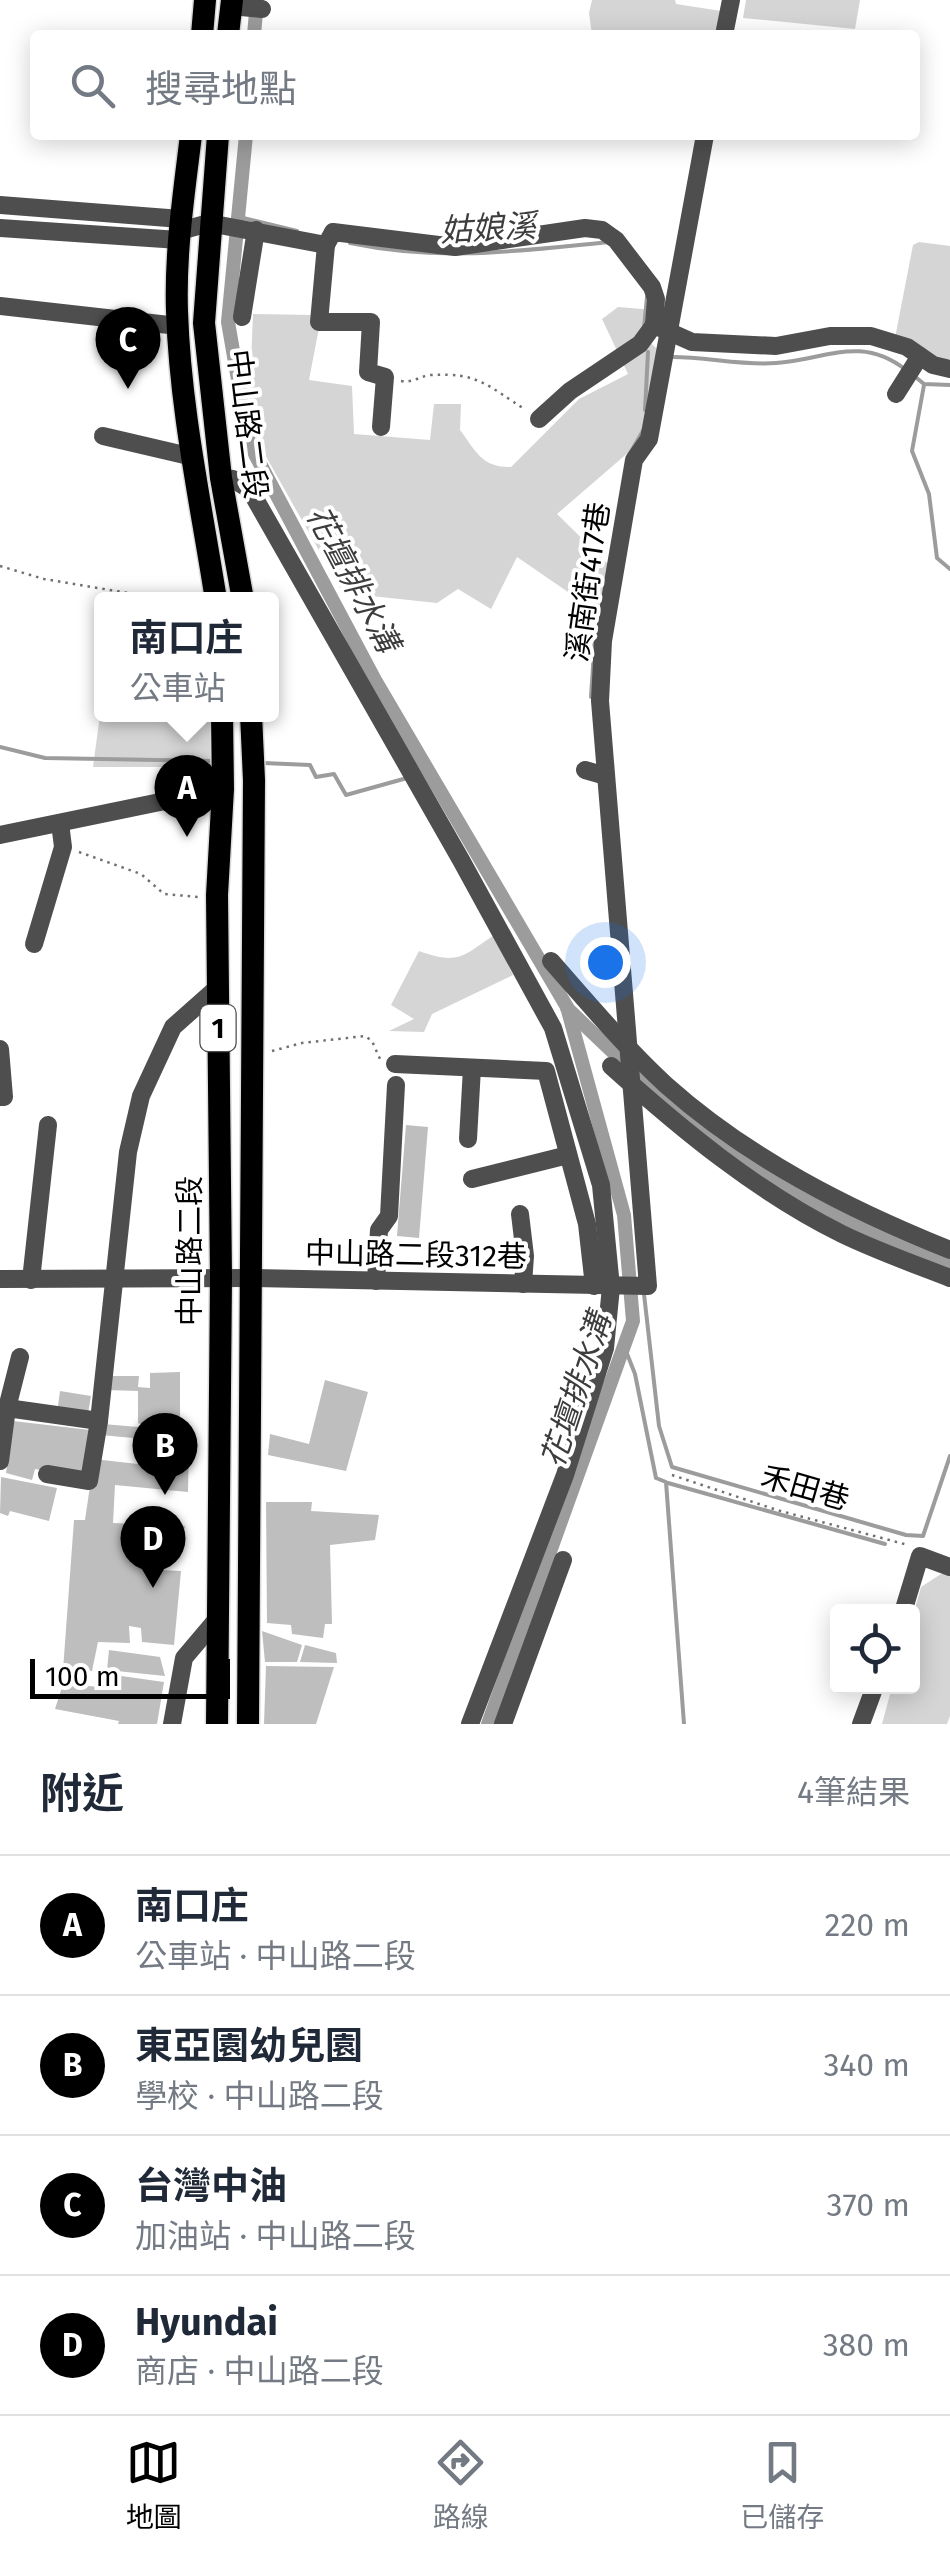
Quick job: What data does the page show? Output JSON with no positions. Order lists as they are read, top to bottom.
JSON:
{
  "streets": {
    "main road": ["中山路二段", "1"],
    "street": ["溪南街417巷", "中山路二段312巷"],
    "path": ["禾田巷"]
  },
  "crossings": [
    ["中山路二段", "1"],
    ["中山路二段", "中山路二段312巷"],
    ["溪南街417巷", "中山路二段312巷"]
  ],
  "water": ["姑娘溪", "花壇排水溝"],
  "scale_bar": "100 m",
  "page": {
    "search": "搜尋地點",
    "pins": [
      "C",
      "A",
      "B",
      "D"
    ],
    "popup": ["南口庄", "公車站"],
    "scale": "100 m",
    "heading": ["附近", "4筆結果"],
    "list": [
      {
        "mark": "A",
        "name": "南口庄",
        "note": "公車站 · 中山路二段",
        "value": "220 m"
      },
      {
        "mark": "B",
        "name": "東亞園幼兒園",
        "note": "學校 · 中山路二段",
        "value": "340 m"
      },
      {
        "mark": "C",
        "name": "台灣中油",
        "note": "加油站 · 中山路二段",
        "value": "370 m"
      },
      {
        "mark": "D",
        "name": "Hyundai",
        "note": "商店 · 中山路二段",
        "value": "380 m"
      }
    ],
    "nav": ["地圖", "路線", "已儲存"]
  }
}
